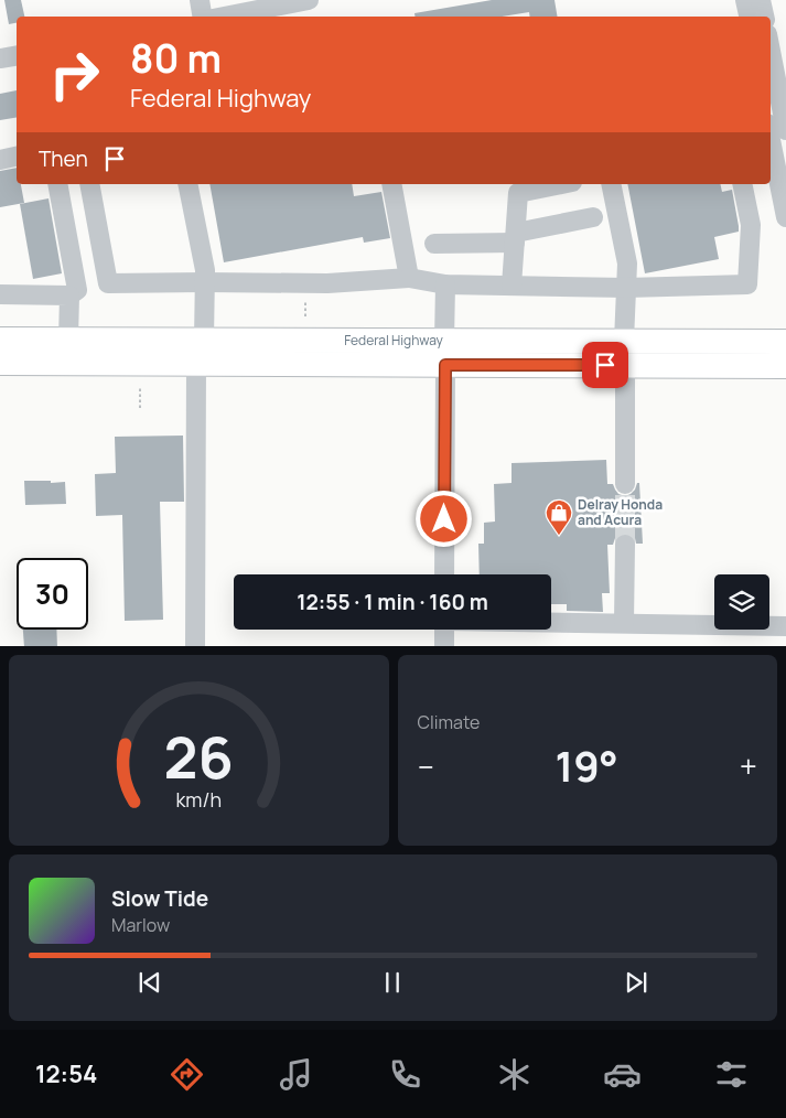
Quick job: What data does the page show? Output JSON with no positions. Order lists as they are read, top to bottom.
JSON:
{
  "streets": {
    "main road": ["Federal Highway"]
  },
  "places": {
    "shop": ["Delray Honda and Acura"]
  },
  "page": {
    "turn": ["80 m", "Federal Highway"],
    "then": "Then",
    "limit": "30",
    "trip": "12:55 · 1 min · 160 m",
    "tile": "Climate",
    "heat": ["−", "19°", "+"],
    "song": ["Slow Tide", "Marlow"],
    "tabs": "12:54",
    "gauge": ["26", "km/h"]
  }
}
